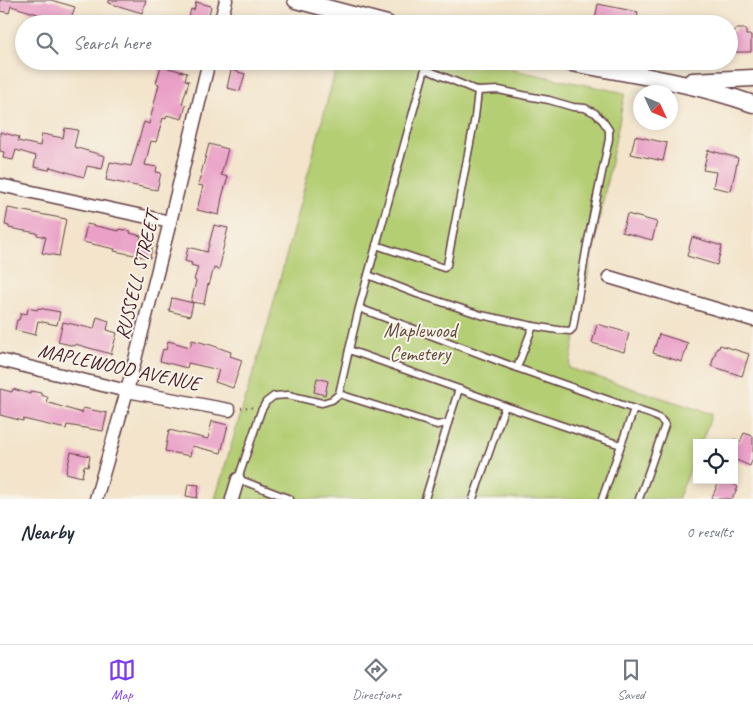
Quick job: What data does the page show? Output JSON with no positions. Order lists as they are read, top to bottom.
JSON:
{
  "streets": {
    "street": ["RUSSELL STREET", "MAPLEWOOD AVENUE"]
  },
  "crossings": [
    ["RUSSELL STREET", "MAPLEWOOD AVENUE"]
  ],
  "parks": ["Maplewood Cemetery"],
  "north": "bottom right",
  "page": {
    "search": "Search here",
    "heading": ["Nearby", "0 results"],
    "nav": ["Map", "Directions", "Saved"]
  }
}
